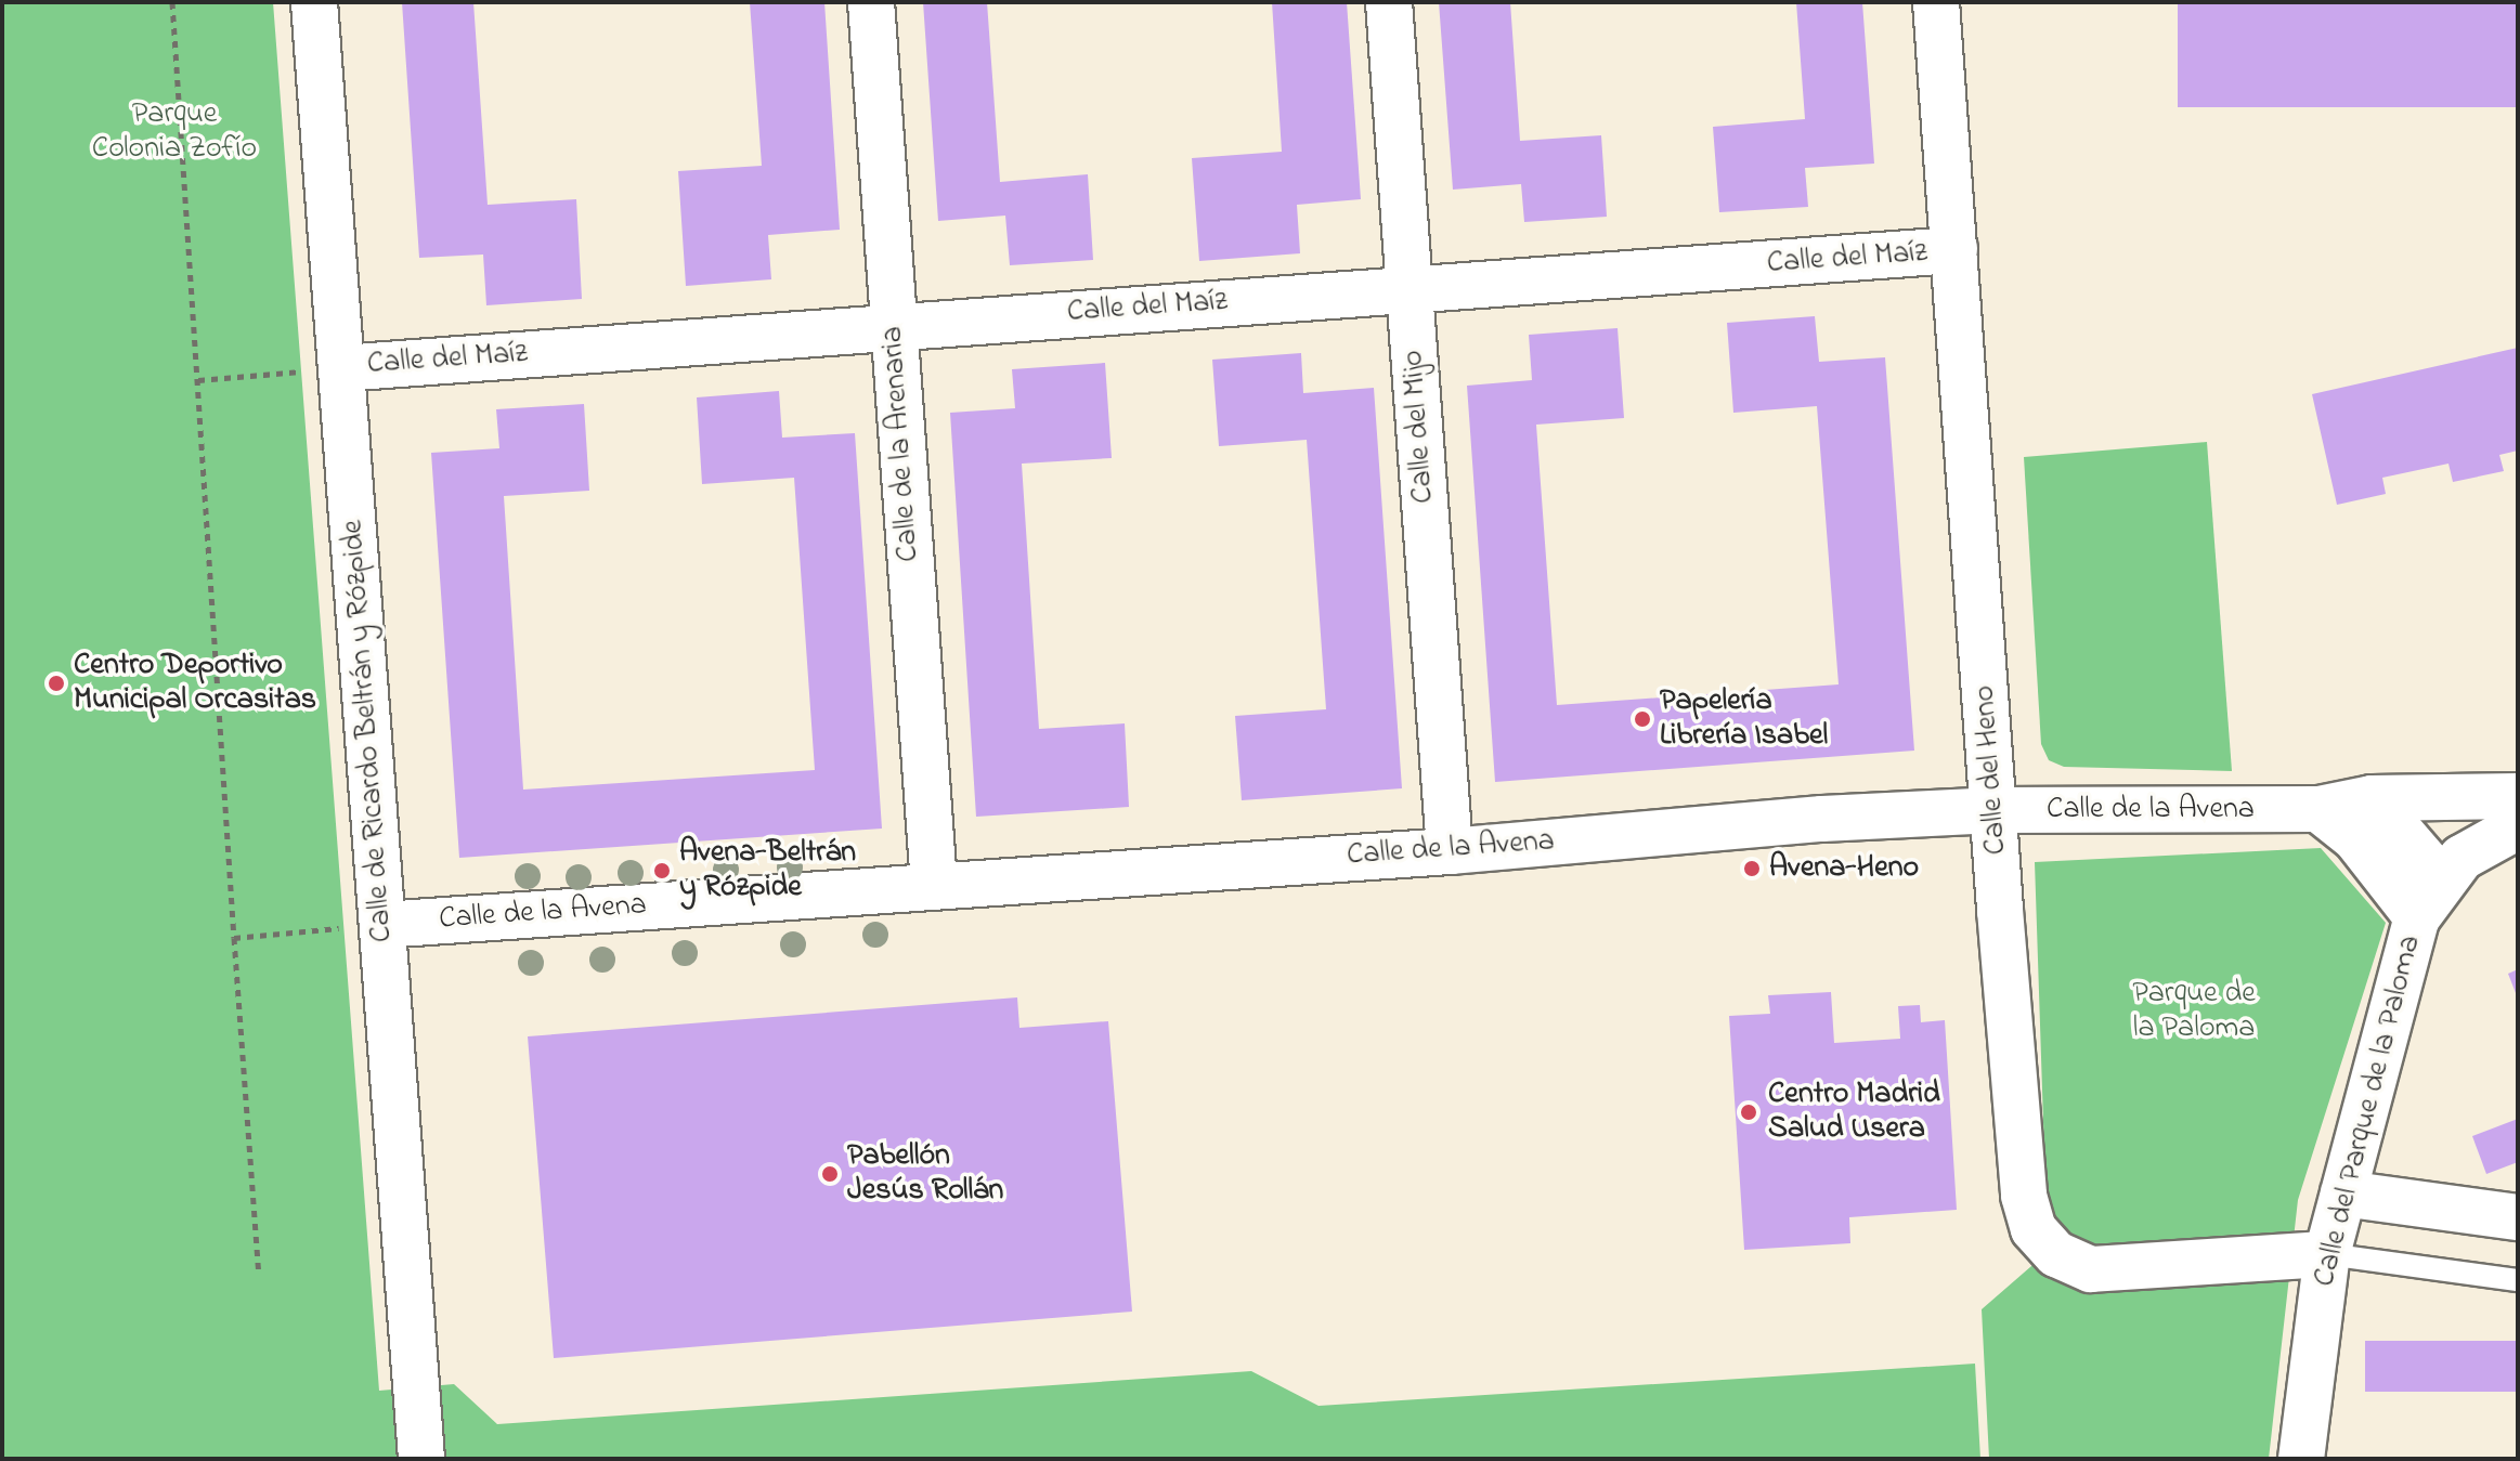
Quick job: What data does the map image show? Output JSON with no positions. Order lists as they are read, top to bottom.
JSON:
{
  "streets": {
    "street": [
      "Calle del Maíz",
      "Calle del Mijo",
      "Calle de la Arenaria",
      "Calle de Ricardo Beltrán y Rózpide",
      "Calle del Heno",
      "Calle de la Avena",
      "Calle del Parque de la Paloma"
    ]
  },
  "crossings": [
    ["Calle del Maíz", "Calle del Mijo"],
    ["Calle del Maíz", "Calle de la Arenaria"],
    ["Calle del Maíz", "Calle de Ricardo Beltrán y Rózpide"],
    ["Calle del Maíz", "Calle del Heno"],
    ["Calle del Mijo", "Calle de la Avena"],
    ["Calle de la Arenaria", "Calle de la Avena"],
    ["Calle de Ricardo Beltrán y Rózpide", "Calle de la Avena"],
    ["Calle del Heno", "Calle de la Avena"],
    ["Calle del Heno", "Calle del Parque de la Paloma"],
    ["Calle de la Avena", "Calle del Parque de la Paloma"]
  ],
  "parks": ["Parque Colonia Zofío", "Parque de la Paloma"],
  "places": [
    "Centro Deportivo Municipal Orcasitas",
    "Papelería Librería Isabel",
    "Avena-Heno",
    "Avena-Beltrán y Rózpide",
    "Centro Madrid Salud Usera",
    "Pabellón Jesús Rollán"
  ]
}
